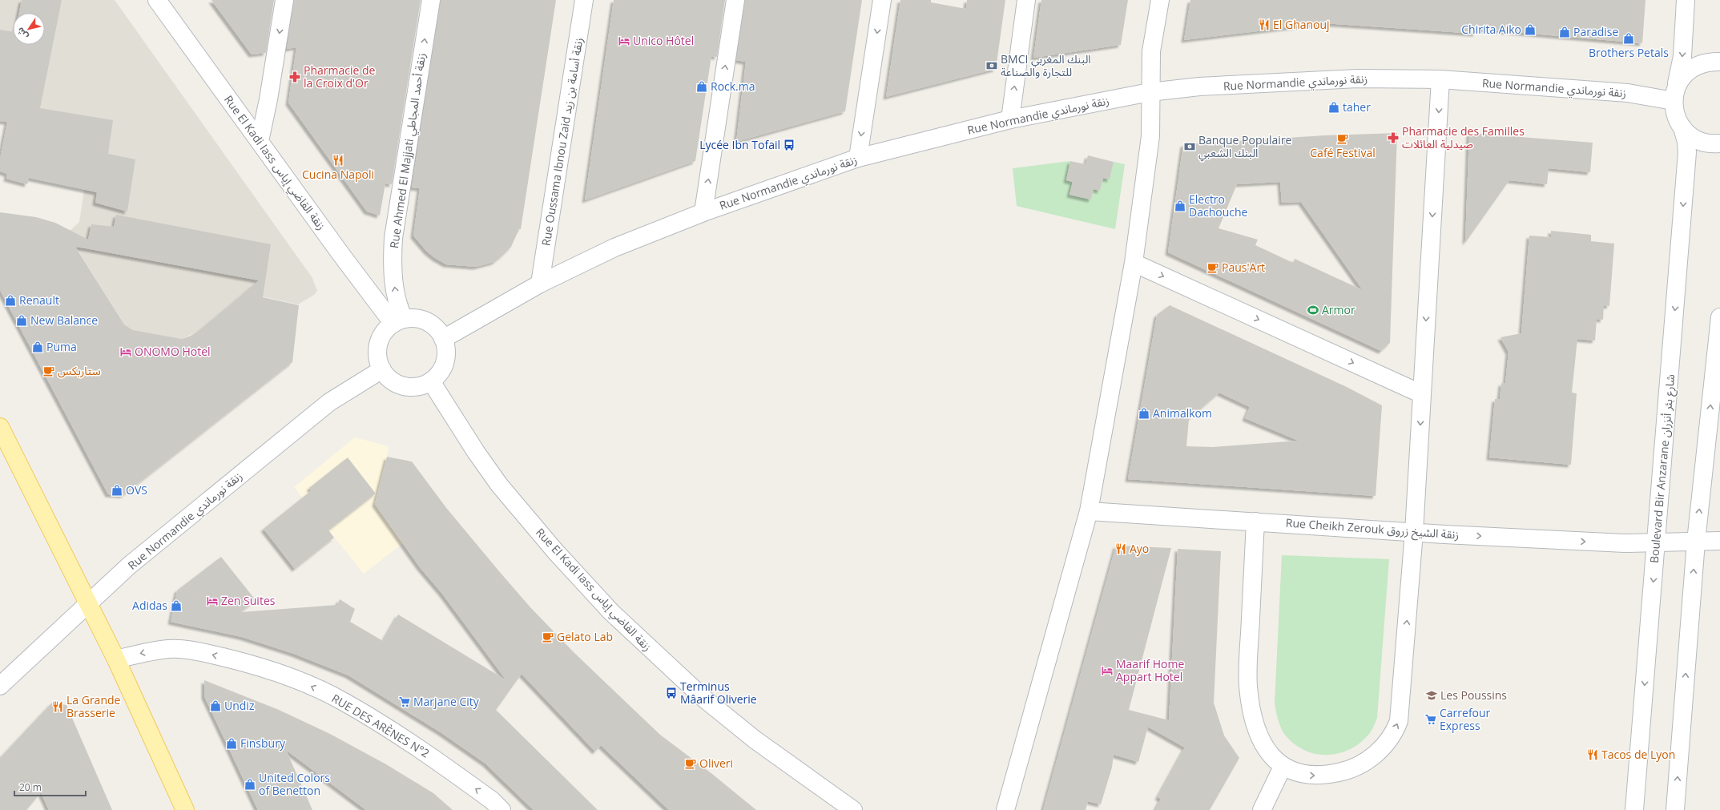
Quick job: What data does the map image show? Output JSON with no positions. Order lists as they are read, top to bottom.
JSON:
{
  "streets": {
    "street": [
      "Rue Normandie زنقة نورماندي",
      "Rue Oussama Ibnou Zaid زنقة أسامة بن زيد",
      "Rue Ahmed El Majjati زنقة أحمد المجاطي",
      "Rue El Kadi Iass زنقة القاضي إياس",
      "Boulevard Bir Anzarane شارع بئر أنزران",
      "Rue Cheikh Zerouk زنقة الشيخ زروق",
      "RUE DES ARÈNES N°2"
    ]
  },
  "crossings": [
    ["Rue Normandie زنقة نورماندي", "Rue Oussama Ibnou Zaid زنقة أسامة بن زيد"],
    ["Rue Normandie زنقة نورماندي", "Rue Ahmed El Majjati زنقة أحمد المجاطي"],
    ["Rue Normandie زنقة نورماندي", "Rue El Kadi Iass زنقة القاضي إياس"],
    ["Rue Ahmed El Majjati زنقة أحمد المجاطي", "Rue El Kadi Iass زنقة القاضي إياس"],
    ["Boulevard Bir Anzarane شارع بئر أنزران", "Rue Cheikh Zerouk زنقة الشيخ زروق"]
  ],
  "one_way": ["Rue Cheikh Zerouk زنقة الشيخ زروق", "RUE DES ARÈNES N°2"],
  "places": {
    "restaurant": [
      "El Ghanouj",
      "Cucina Napoli",
      "Ayo",
      "La Grande Brasserie",
      "Tacos de Lyon"
    ],
    "shop": [
      "Chirita Aiko",
      "Paradise",
      "Brothers Petals",
      "Rock.ma",
      "taher",
      "Electro Dachouche",
      "Renault",
      "New Balance",
      "Puma",
      "Animalkom",
      "OVS",
      "Adidas",
      "Undiz",
      "Finsbury",
      "United Colors of Benetton"
    ],
    "hotel": [
      "Unico Hôtel",
      "ONOMO Hotel",
      "Zen Suites",
      "Maarif Home Appart Hotel"
    ],
    "bank": ["BMCI البنك المغربي للتجارة والصناعة", "Banque Populaire البنك الشعبي"],
    "pharmacy": ["Pharmacie de la Croix d'Or", "Pharmacie des Familles صيدلية العائلات"],
    "cafe": [
      "Café Festival",
      "Paus'Art",
      "ستاربكس",
      "Gelato Lab",
      "Oliveri"
    ],
    "bus stop": ["Lycée Ibn Tofail", "Terminus Mâarif Oliverie"],
    "sports": ["Armor"],
    "school or university": ["Les Poussins"],
    "supermarket": ["Marjane City", "Carrefour Express"]
  },
  "scale_bar": "20 m",
  "north": "bottom left"
}
